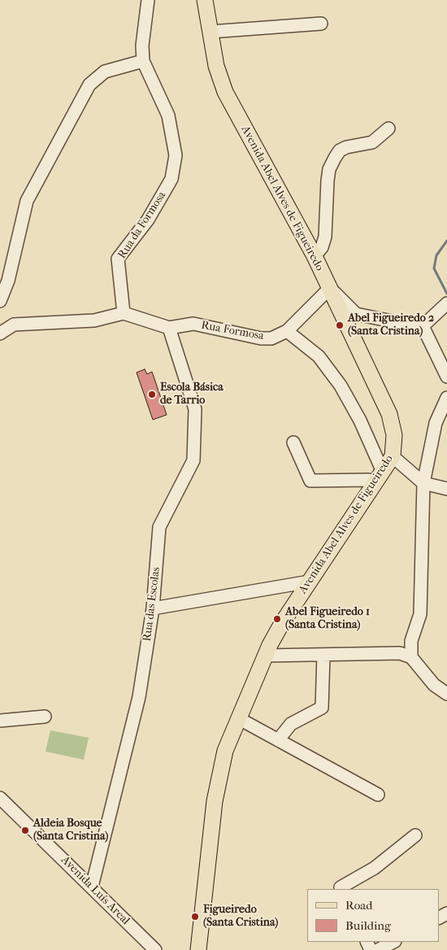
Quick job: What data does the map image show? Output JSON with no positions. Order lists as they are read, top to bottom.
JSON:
{
  "streets": {
    "main road": ["Avenida Abel Alves de Figueiredo"],
    "street": [
      "Rua da Formosa",
      "Rua Formosa",
      "Rua das Escolas",
      "Avenida Luís Areal"
    ]
  },
  "crossings": [
    ["Avenida Abel Alves de Figueiredo", "Rua Formosa"],
    ["Rua da Formosa", "Rua Formosa"],
    ["Rua Formosa", "Rua das Escolas"],
    ["Rua das Escolas", "Avenida Luís Areal"]
  ],
  "places": [
    "Abel Figueiredo 2 (Santa Cristina)",
    "Escola Básica de Tarrio",
    "Abel Figueiredo 1 (Santa Cristina)",
    "Aldeia Bosque (Santa Cristina)",
    "Figueiredo (Santa Cristina)"
  ],
  "legend": ["Road", "Building"]
}
